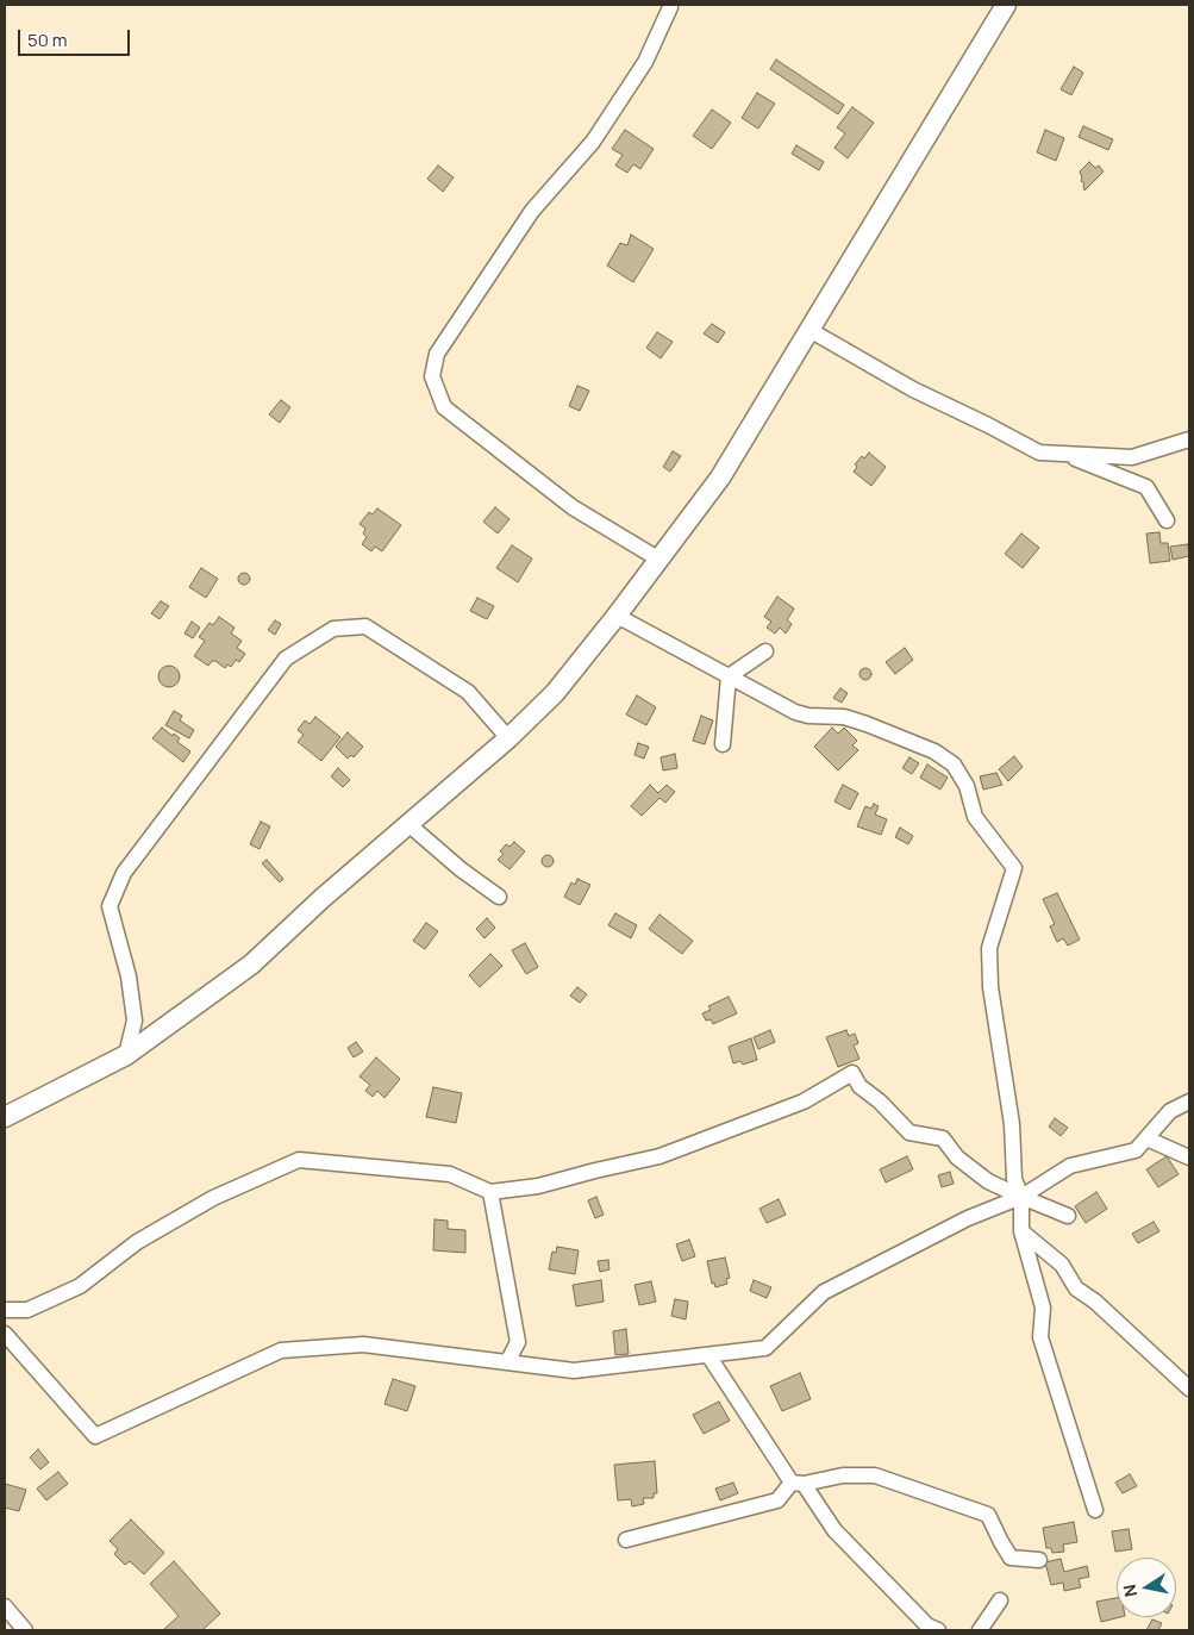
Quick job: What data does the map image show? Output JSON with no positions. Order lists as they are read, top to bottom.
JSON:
{
  "scale_bar": "50 m",
  "north": "left"
}
